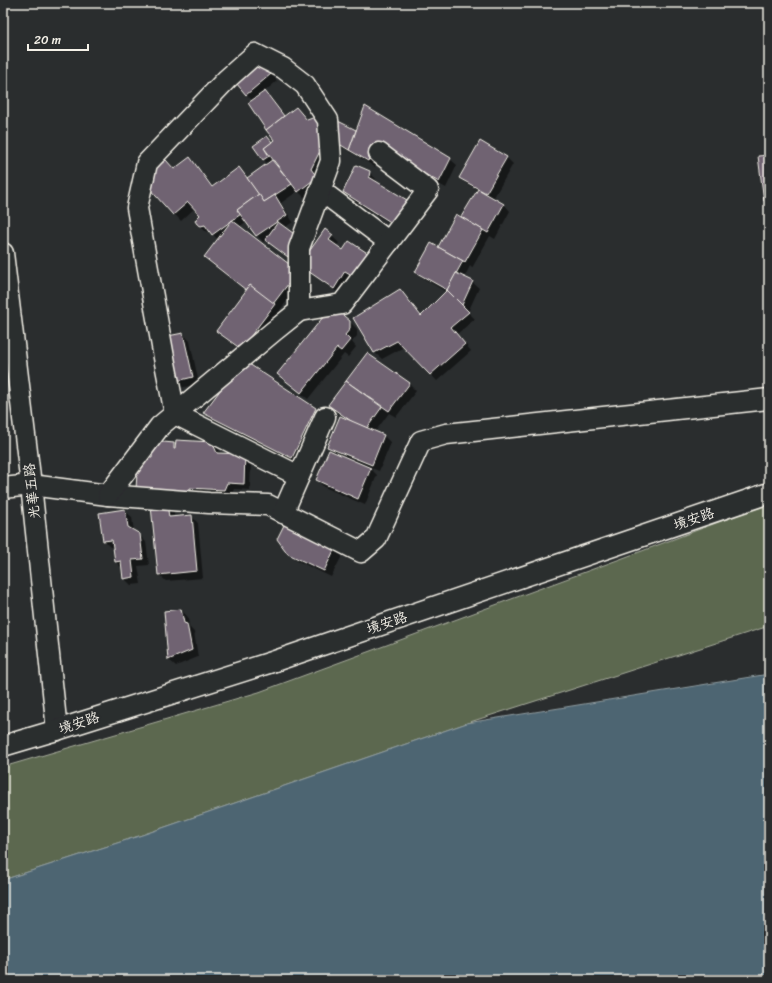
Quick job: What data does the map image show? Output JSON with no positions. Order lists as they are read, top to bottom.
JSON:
{
  "streets": {
    "street": ["光華五路", "境安路"]
  },
  "crossings": [
    ["光華五路", "境安路"]
  ],
  "scale_bar": "20 m"
}
